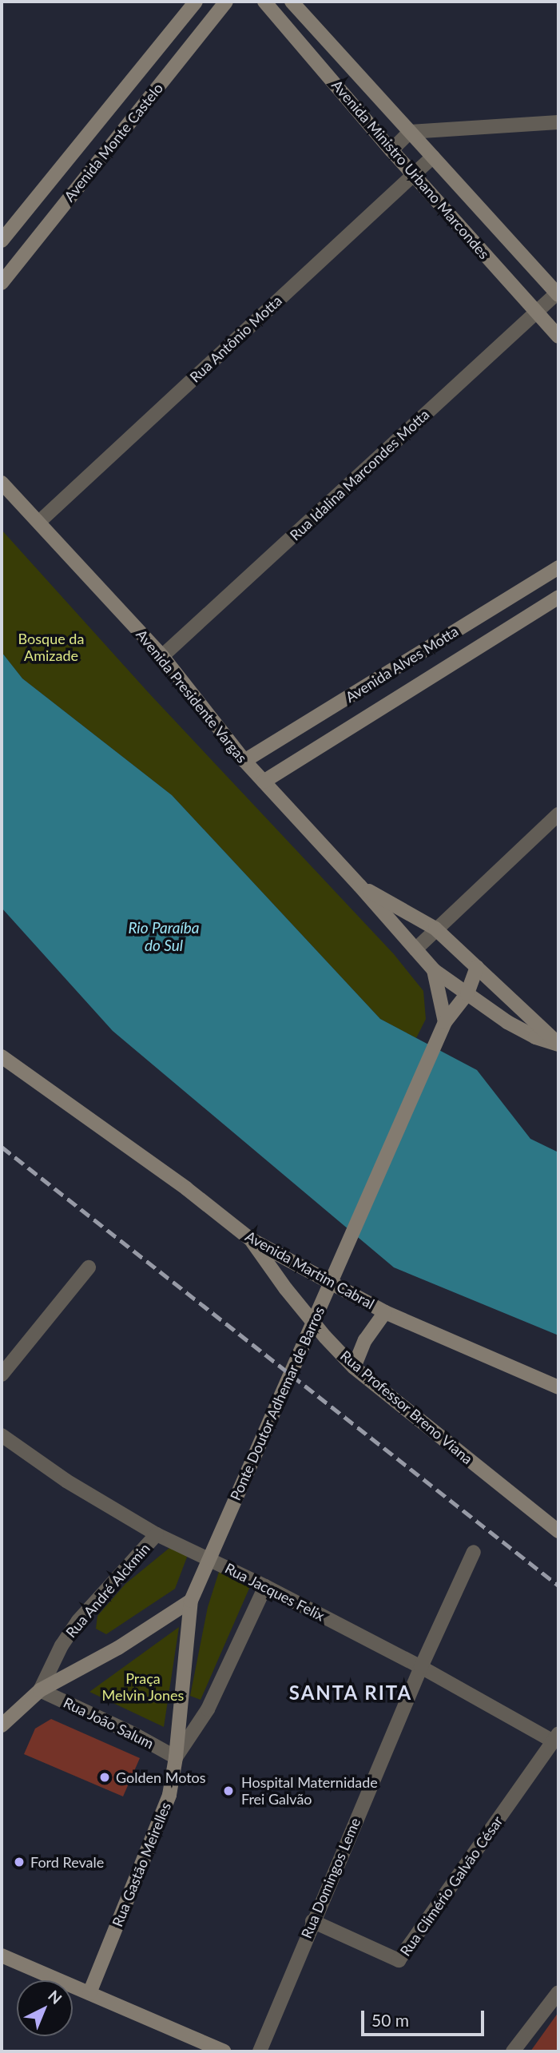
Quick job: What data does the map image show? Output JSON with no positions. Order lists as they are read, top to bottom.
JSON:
{
  "streets": {
    "street": [
      "Avenida Monte Castelo",
      "Avenida Ministro Urbano Marcondes",
      "Rua Antônio Motta",
      "Rua Idalina Marcondes Motta",
      "Avenida Alves Motta",
      "Avenida Presidente Vargas",
      "Avenida Martim Cabral",
      "Ponte Doutor Adhemar de Barros",
      "Rua Professor Breno Viana",
      "Rua André Alckmin",
      "Rua Jacques Felix",
      "Rua João Salum",
      "Rua Gastão Meirelles",
      "Rua Domingos Leme",
      "Rua Climério Galvão César"
    ]
  },
  "crossings": [
    ["Avenida Ministro Urbano Marcondes", "Rua Antônio Motta"],
    ["Avenida Ministro Urbano Marcondes", "Rua Idalina Marcondes Motta"],
    ["Rua Antônio Motta", "Avenida Presidente Vargas"],
    ["Rua Idalina Marcondes Motta", "Avenida Presidente Vargas"],
    ["Avenida Alves Motta", "Avenida Presidente Vargas"],
    ["Avenida Presidente Vargas", "Ponte Doutor Adhemar de Barros"],
    ["Avenida Martim Cabral", "Rua Professor Breno Viana"],
    ["Ponte Doutor Adhemar de Barros", "Rua João Salum"],
    ["Ponte Doutor Adhemar de Barros", "Rua Gastão Meirelles"],
    ["Rua André Alckmin", "Rua Jacques Felix"],
    ["Rua André Alckmin", "Rua João Salum"],
    ["Rua Jacques Felix", "Rua Gastão Meirelles"],
    ["Rua Jacques Felix", "Rua Domingos Leme"],
    ["Rua Jacques Felix", "Rua Climério Galvão César"],
    ["Rua João Salum", "Rua Gastão Meirelles"],
    ["Rua Domingos Leme", "Rua Climério Galvão César"]
  ],
  "districts": ["SANTA RITA"],
  "water": ["Rio Paraíba do Sul"],
  "parks": ["Bosque da Amizade", "Praça Melvin Jones"],
  "places": ["Golden Motos", "Hospital Maternidade Frei Galvão", "Ford Revale"],
  "scale_bar": "50 m",
  "north": "top right"
}
